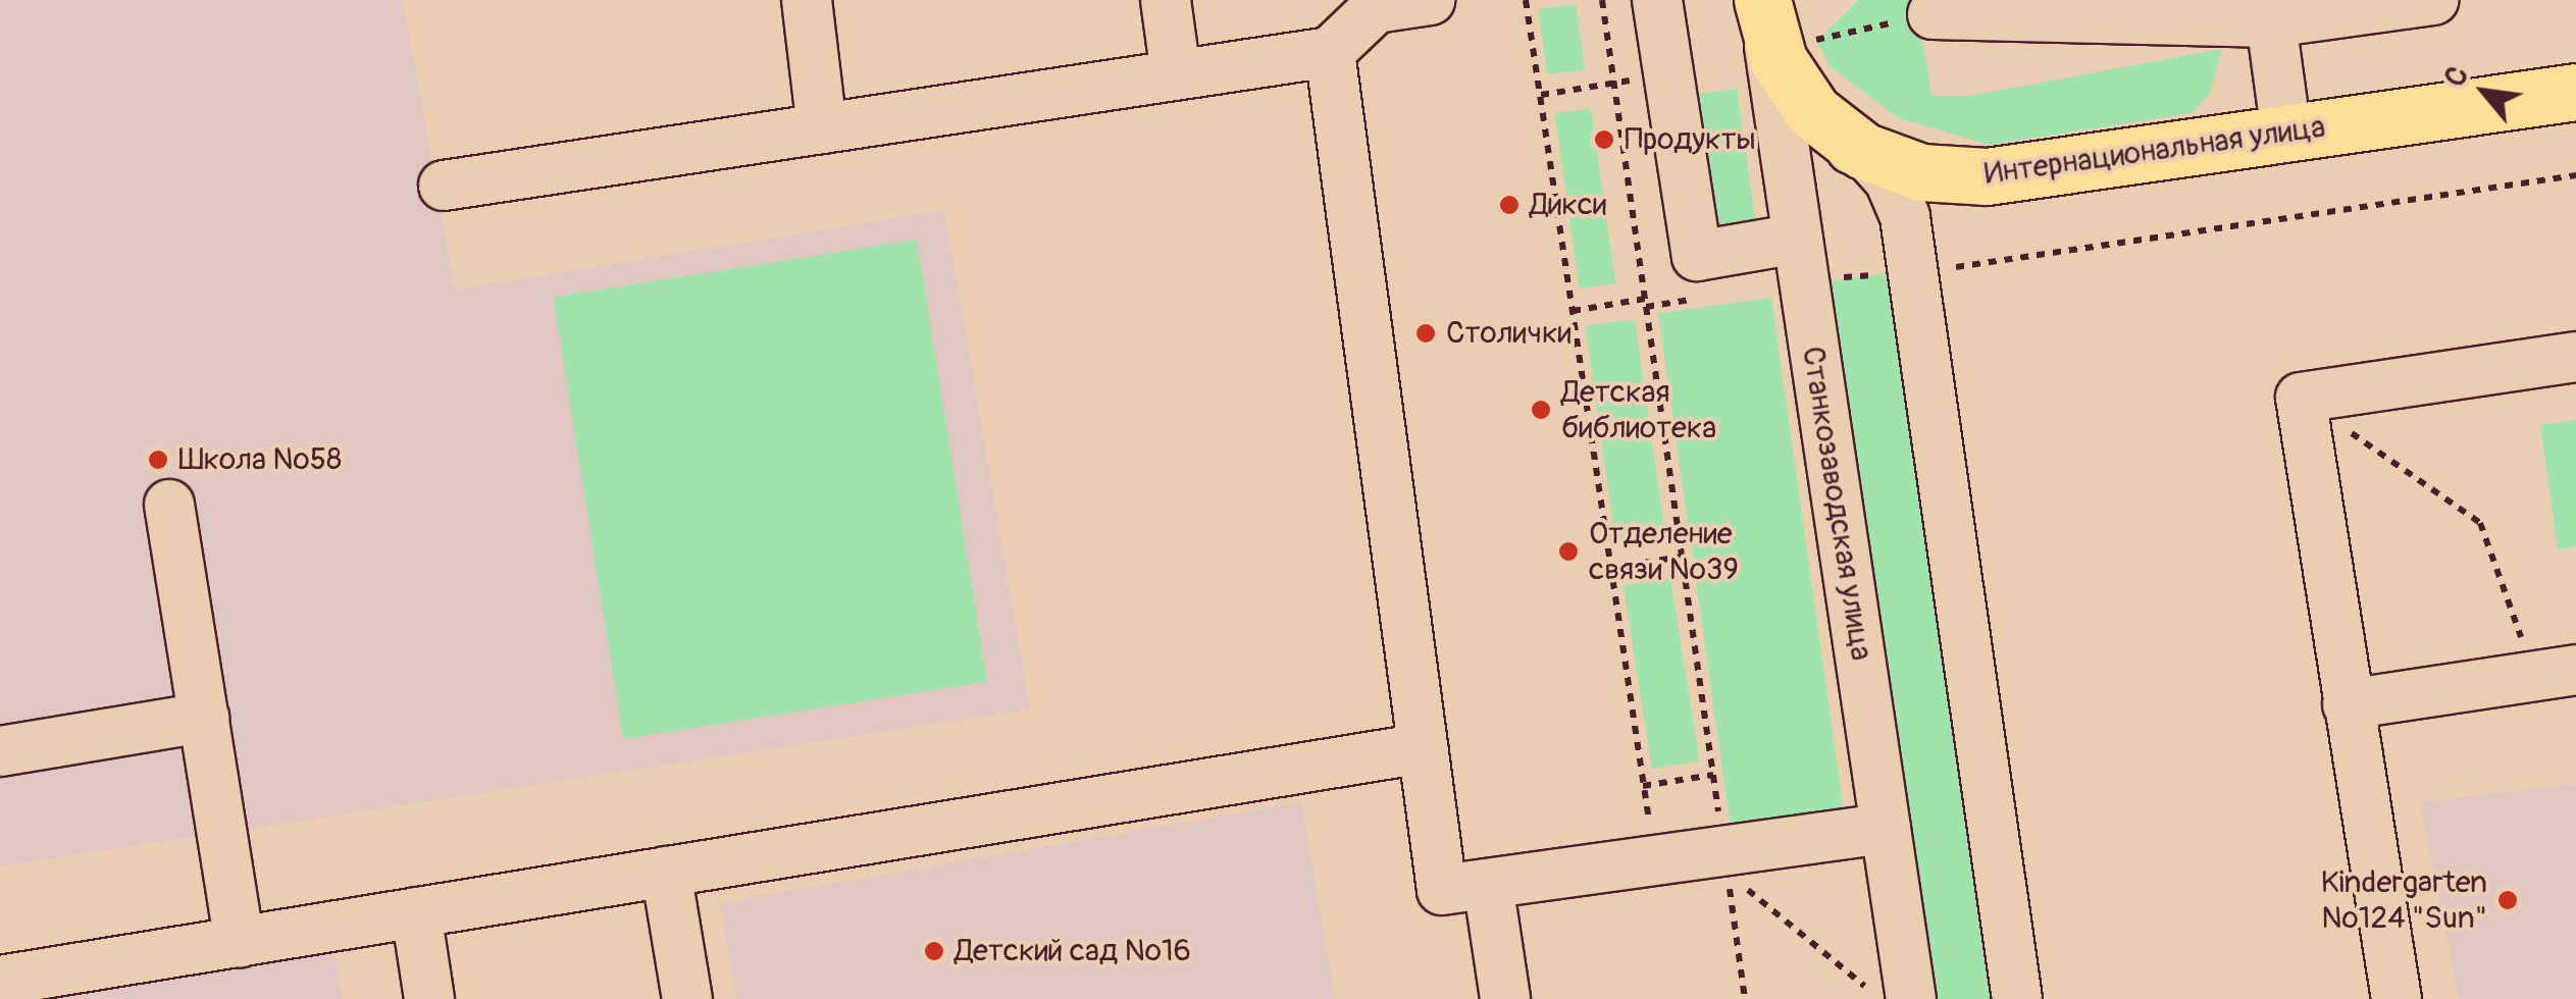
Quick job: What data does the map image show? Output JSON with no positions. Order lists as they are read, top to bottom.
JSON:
{
  "streets": {
    "main road": ["Интернациональная улица"],
    "street": ["Станкозаводская улица"]
  },
  "crossings": [
    ["Интернациональная улица", "Станкозаводская улица"]
  ],
  "places": [
    "Продукты",
    "Дикси",
    "Столички",
    "Детская библиотека",
    "Школа №58",
    "Отделение связи №39",
    "Kindergarten №124 \"Sun\"",
    "Детский сад №16"
  ],
  "north": "top left"
}
